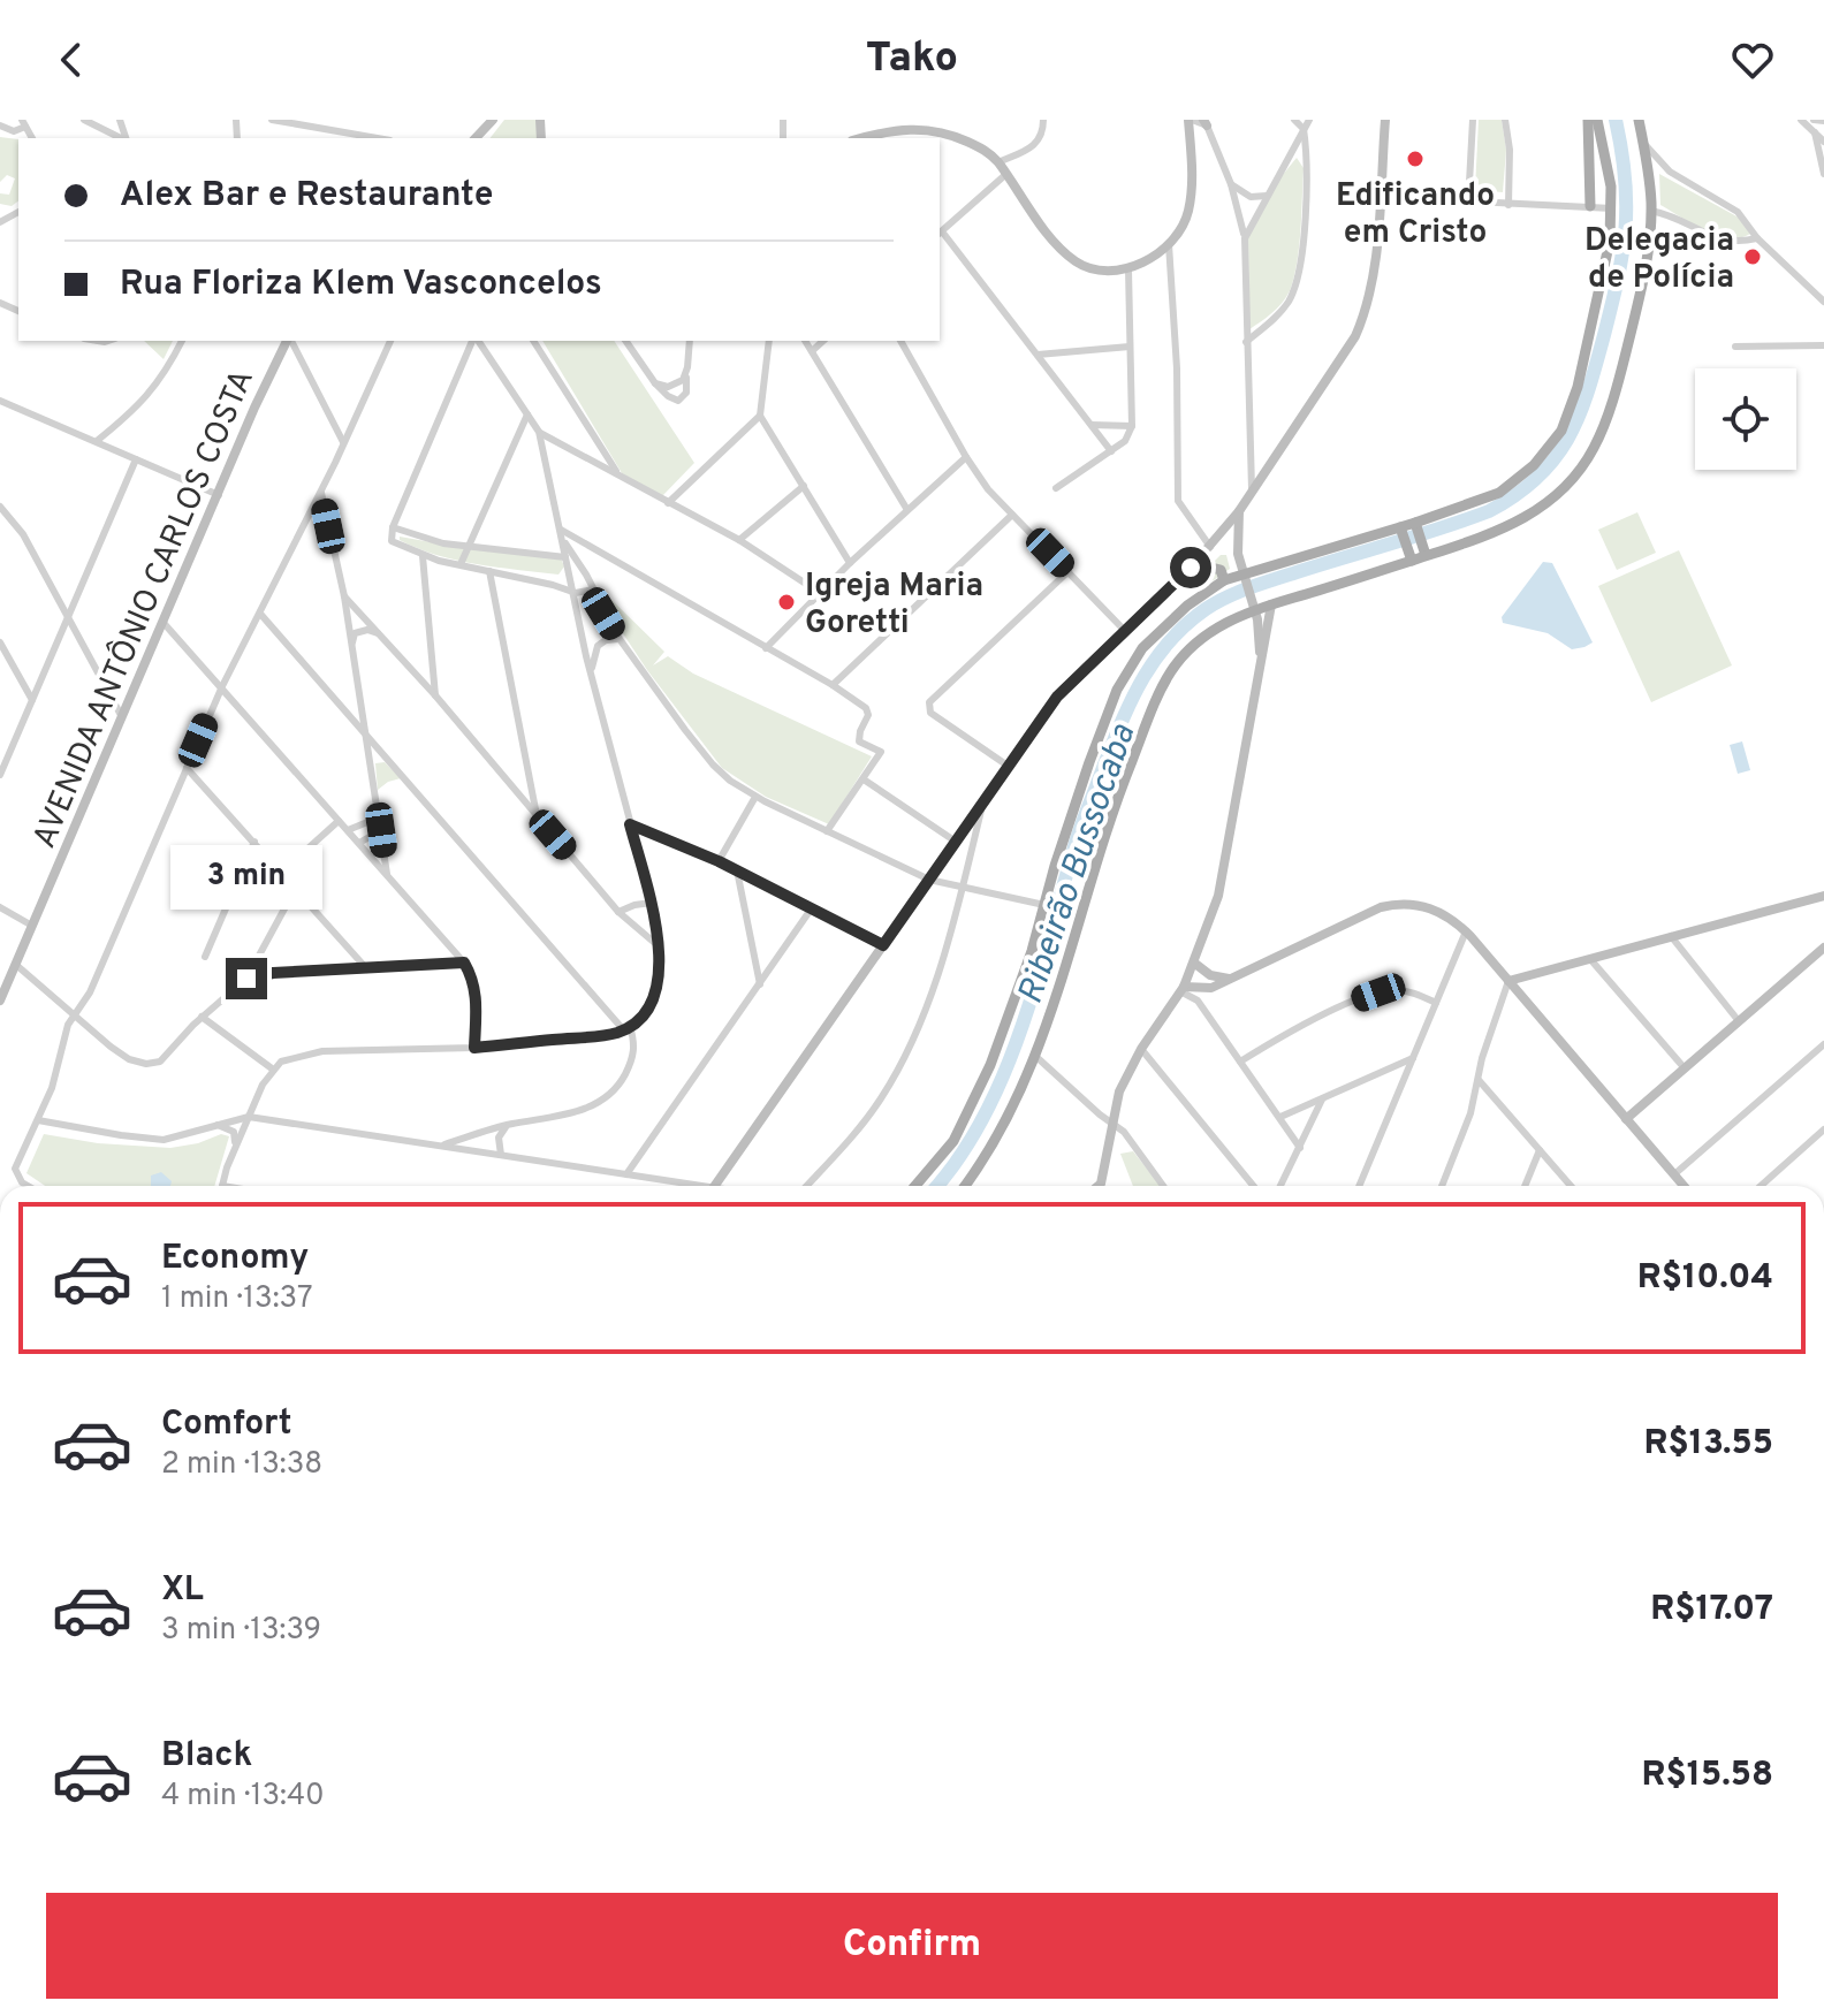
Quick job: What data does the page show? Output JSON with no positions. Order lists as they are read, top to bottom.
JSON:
{
  "streets": {
    "main road": ["AVENIDA ANTÔNIO CARLOS COSTA"]
  },
  "water": ["Ribeirão Bussocaba"],
  "places": ["Edificando em Cristo", "Delegacia de Polícia", "Igreja Maria Goretti"],
  "page": {
    "header": "Tako",
    "banner": ["Alex Bar e Restaurante", "Rua Floriza Klem Vasconcelos"],
    "bubble": "3 min",
    "list": [
      {
        "name": "Economy",
        "note": "1 min · 13:37",
        "value": "R$10.04"
      },
      {
        "name": "Comfort",
        "note": "2 min · 13:38",
        "value": "R$13.55"
      },
      {
        "name": "XL",
        "note": "3 min · 13:39",
        "value": "R$17.07"
      },
      {
        "name": "Black",
        "note": "4 min · 13:40",
        "value": "R$15.58"
      }
    ],
    "buttons": "Confirm"
  }
}
